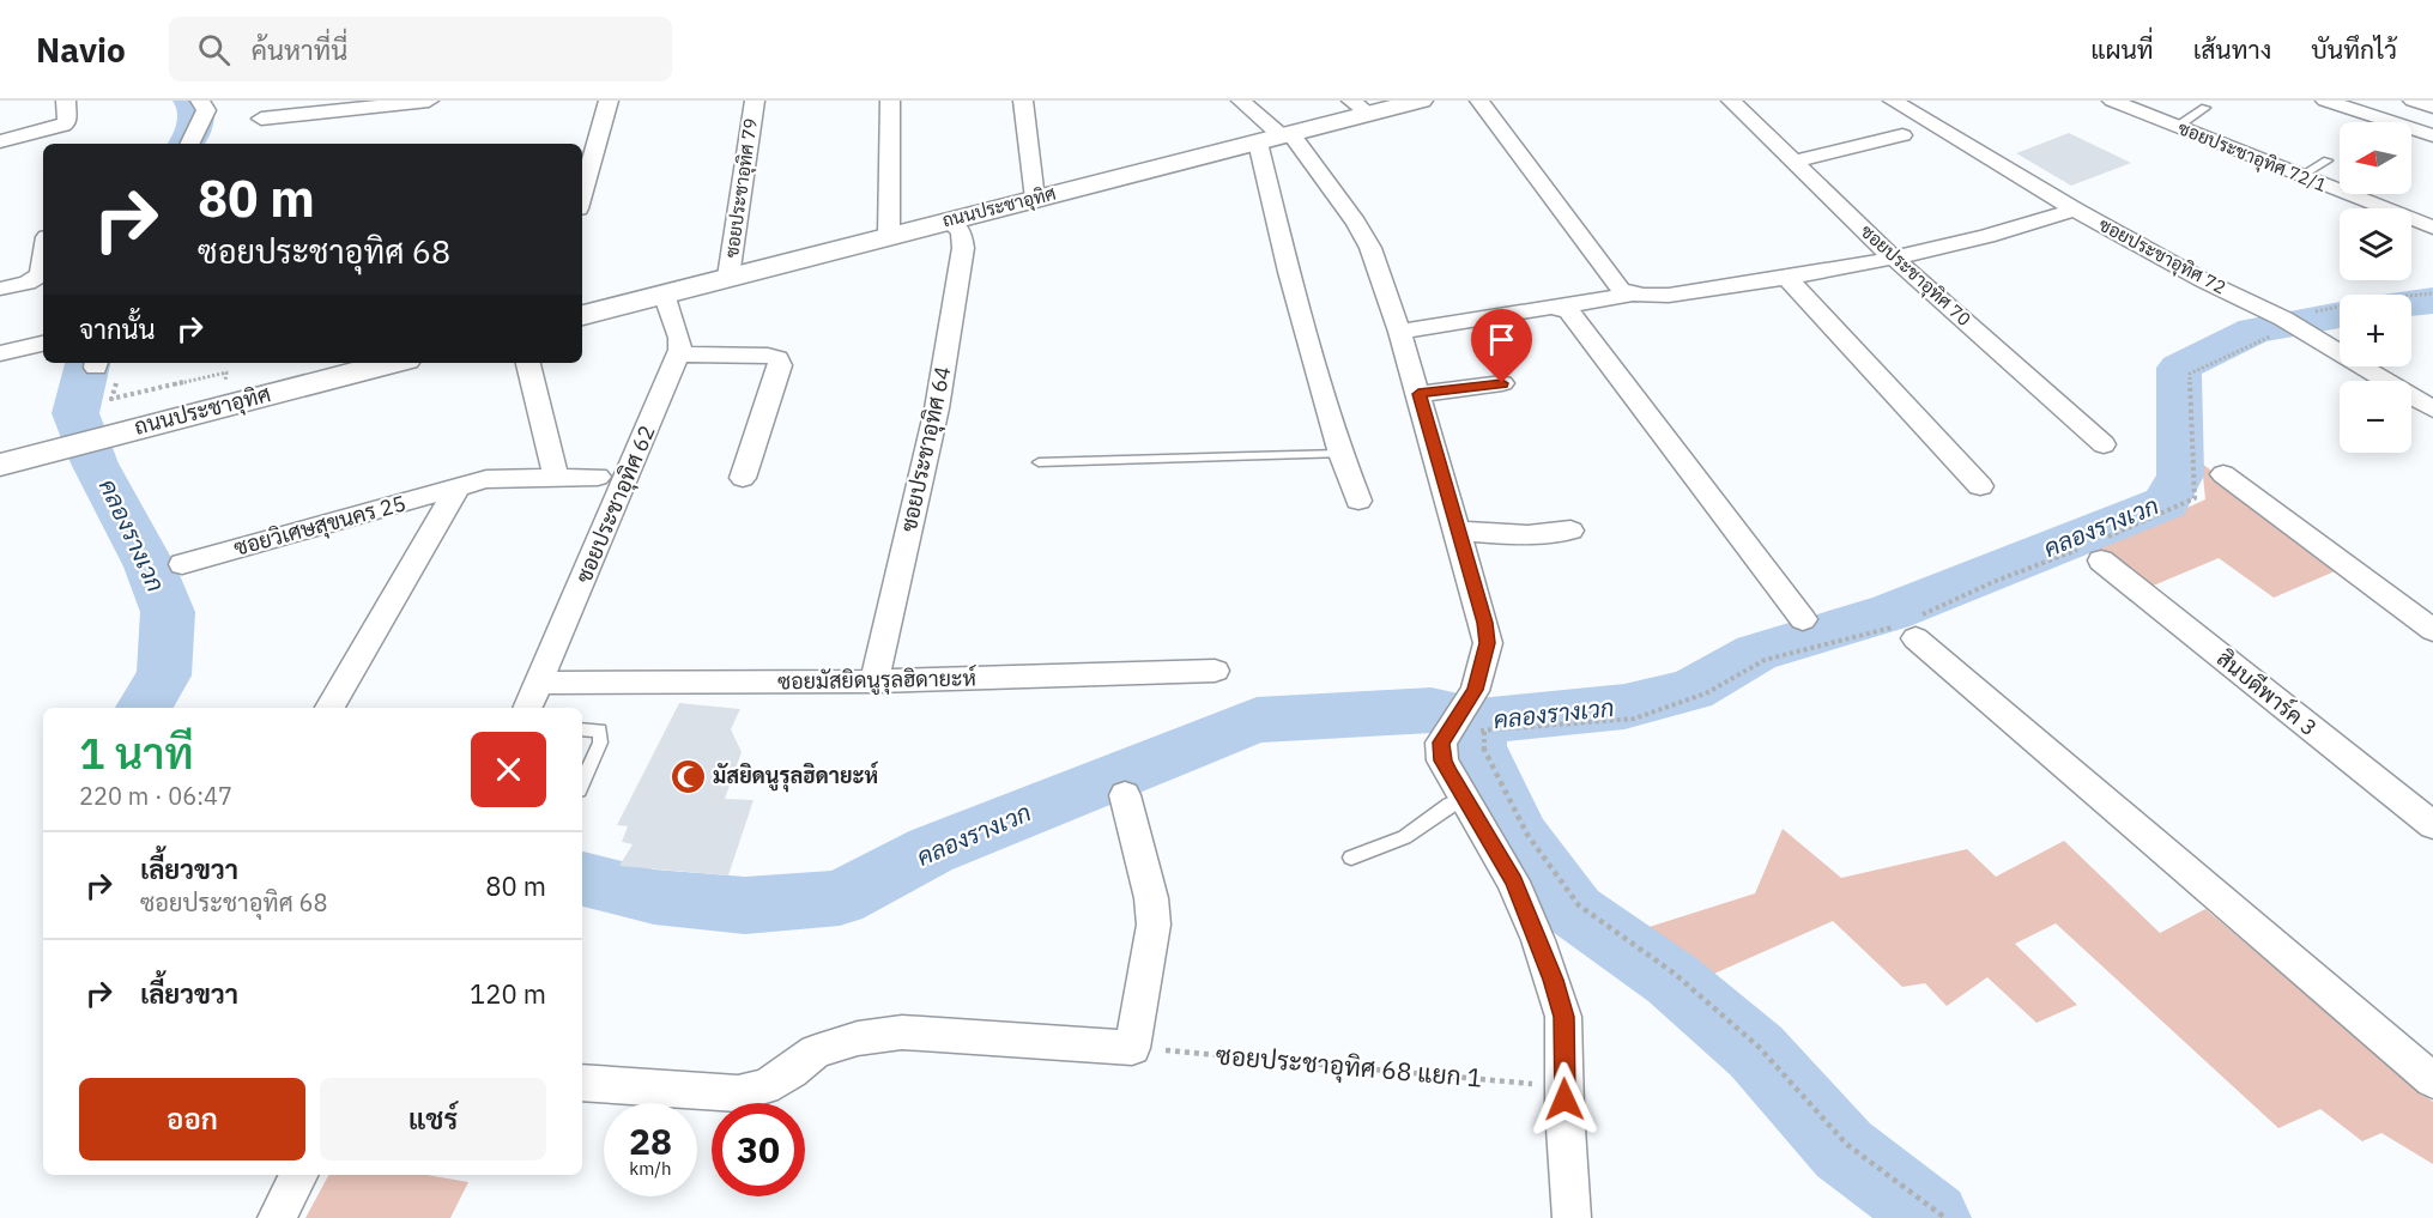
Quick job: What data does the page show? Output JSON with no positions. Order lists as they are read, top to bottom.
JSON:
{
  "streets": {
    "main road": ["ถนนประชาอุทิศ"],
    "street": [
      "ซอยประชาอุทิศ 72/1",
      "ซอยประชาอุทิศ 79",
      "ซอยประชาอุทิศ 72",
      "ซอยประชาอุทิศ 70",
      "ซอยประชาอุทิศ 64",
      "ซอยประชาอุทิศ 62",
      "ซอยวิเศษสุขนคร 25",
      "ซอยมัสยิดนูรุลฮิดายะห์",
      "สินบดีพาร์ค 3"
    ],
    "path": ["ซอยประชาอุทิศ 68 แยก 1"]
  },
  "crossings": [
    ["ซอยประชาอุทิศ 79", "ถนนประชาอุทิศ"],
    ["ถนนประชาอุทิศ", "ซอยประชาอุทิศ 64"],
    ["ซอยประชาอุทิศ 64", "ซอยมัสยิดนูรุลฮิดายะห์"],
    ["ซอยประชาอุทิศ 62", "ซอยมัสยิดนูรุลฮิดายะห์"]
  ],
  "water": ["คลองรางเวก"],
  "places": {
    "mosque": ["มัสยิดนูรุลฮิดายะห์"]
  },
  "north": "left",
  "page": {
    "header": "Navio",
    "search": "ค้นหาที่นี่",
    "nav": ["แผนที่", "เส้นทาง", "บันทึกไว้"],
    "map_buttons": ["+", "−"],
    "turn": ["80 m", "ซอยประชาอุทิศ 68"],
    "then": "จากนั้น",
    "heading": ["1 นาที", "220 m · 06:47"],
    "list": [
      {
        "name": "เลี้ยวขวา",
        "note": "ซอยประชาอุทิศ 68",
        "value": "80 m"
      },
      {
        "name": "เลี้ยวขวา",
        "value": "120 m"
      }
    ],
    "buttons": ["ออก", "แชร์"],
    "speed": "28 km/h",
    "limit": "30"
  }
}
